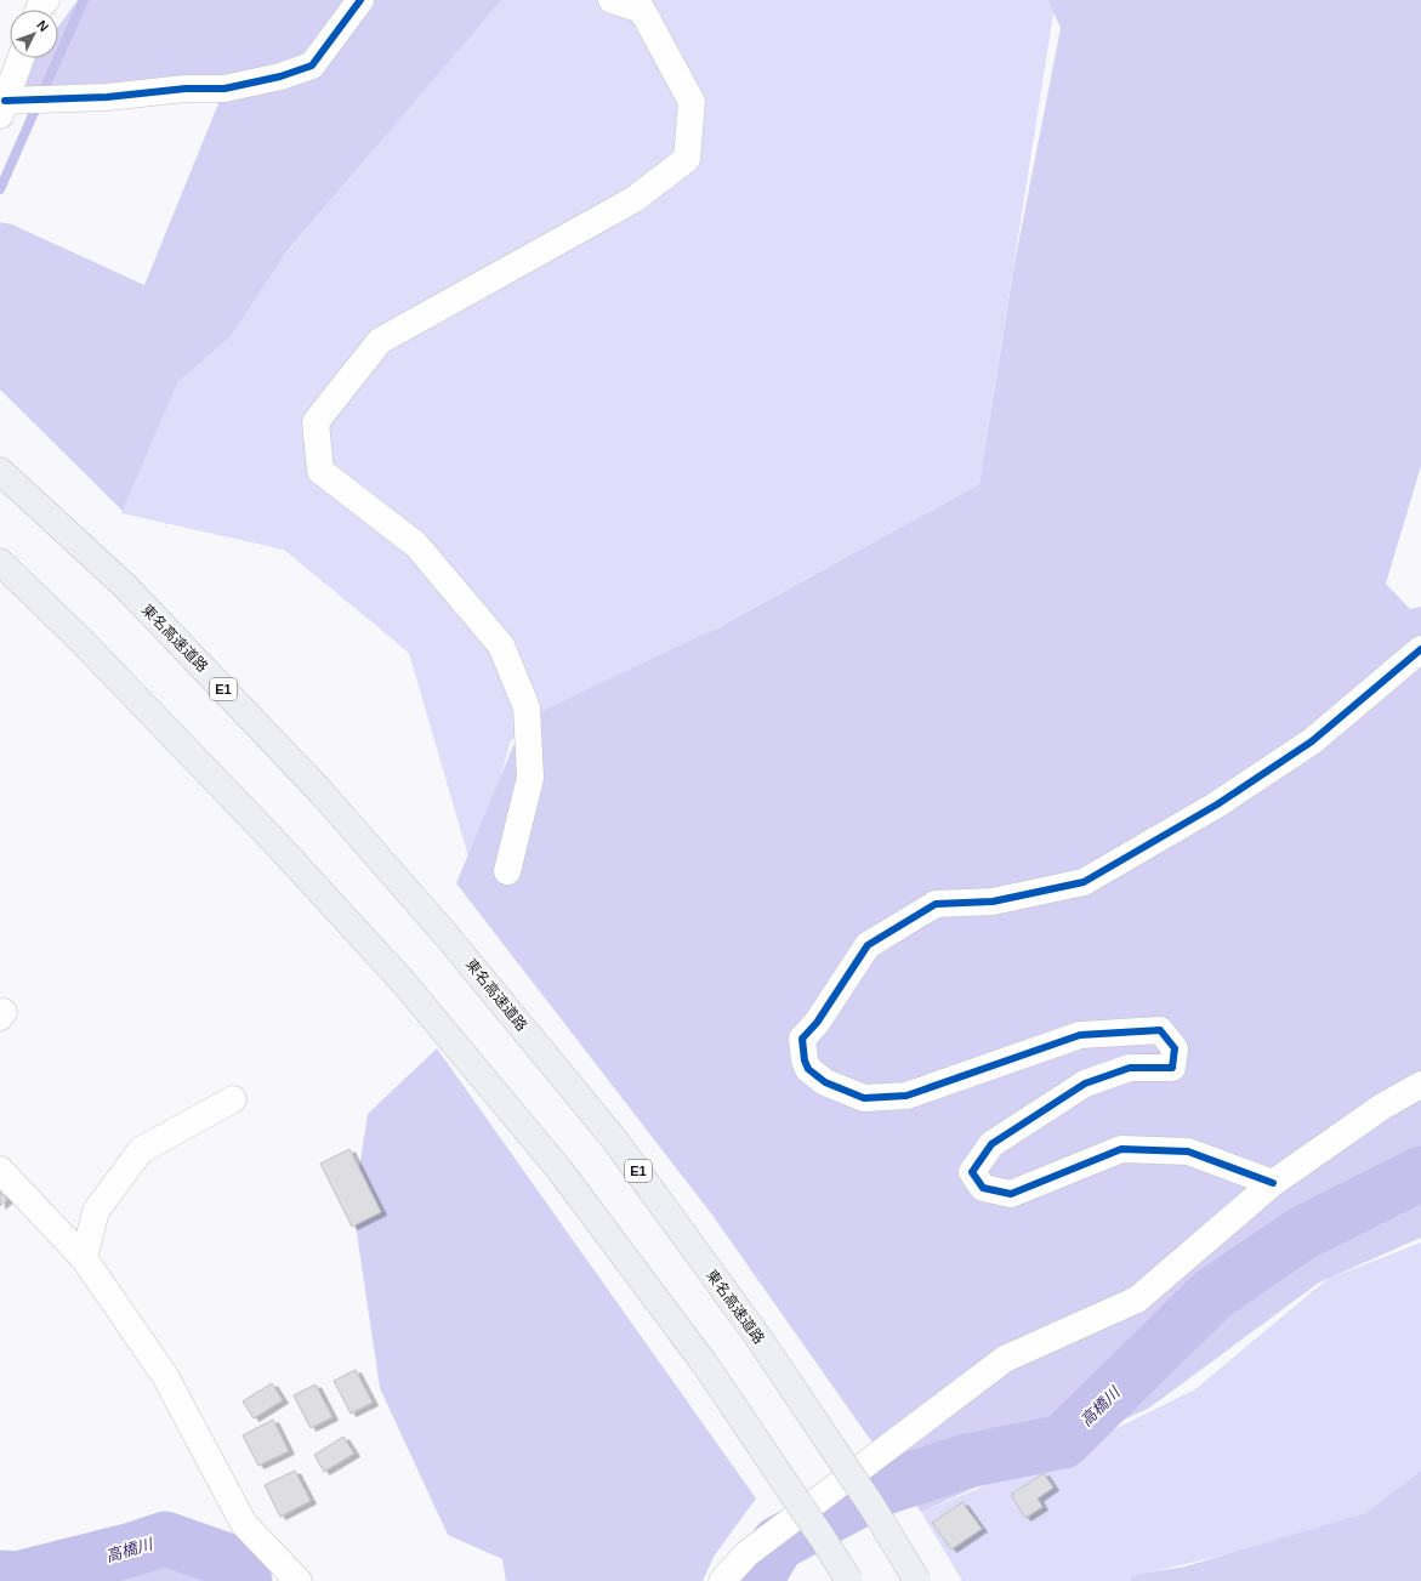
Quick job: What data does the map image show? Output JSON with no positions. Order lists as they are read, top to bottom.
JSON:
{
  "streets": {
    "highway": ["東名高速道路", "E1"]
  },
  "water": ["高橋川"],
  "north": "top right"
}
